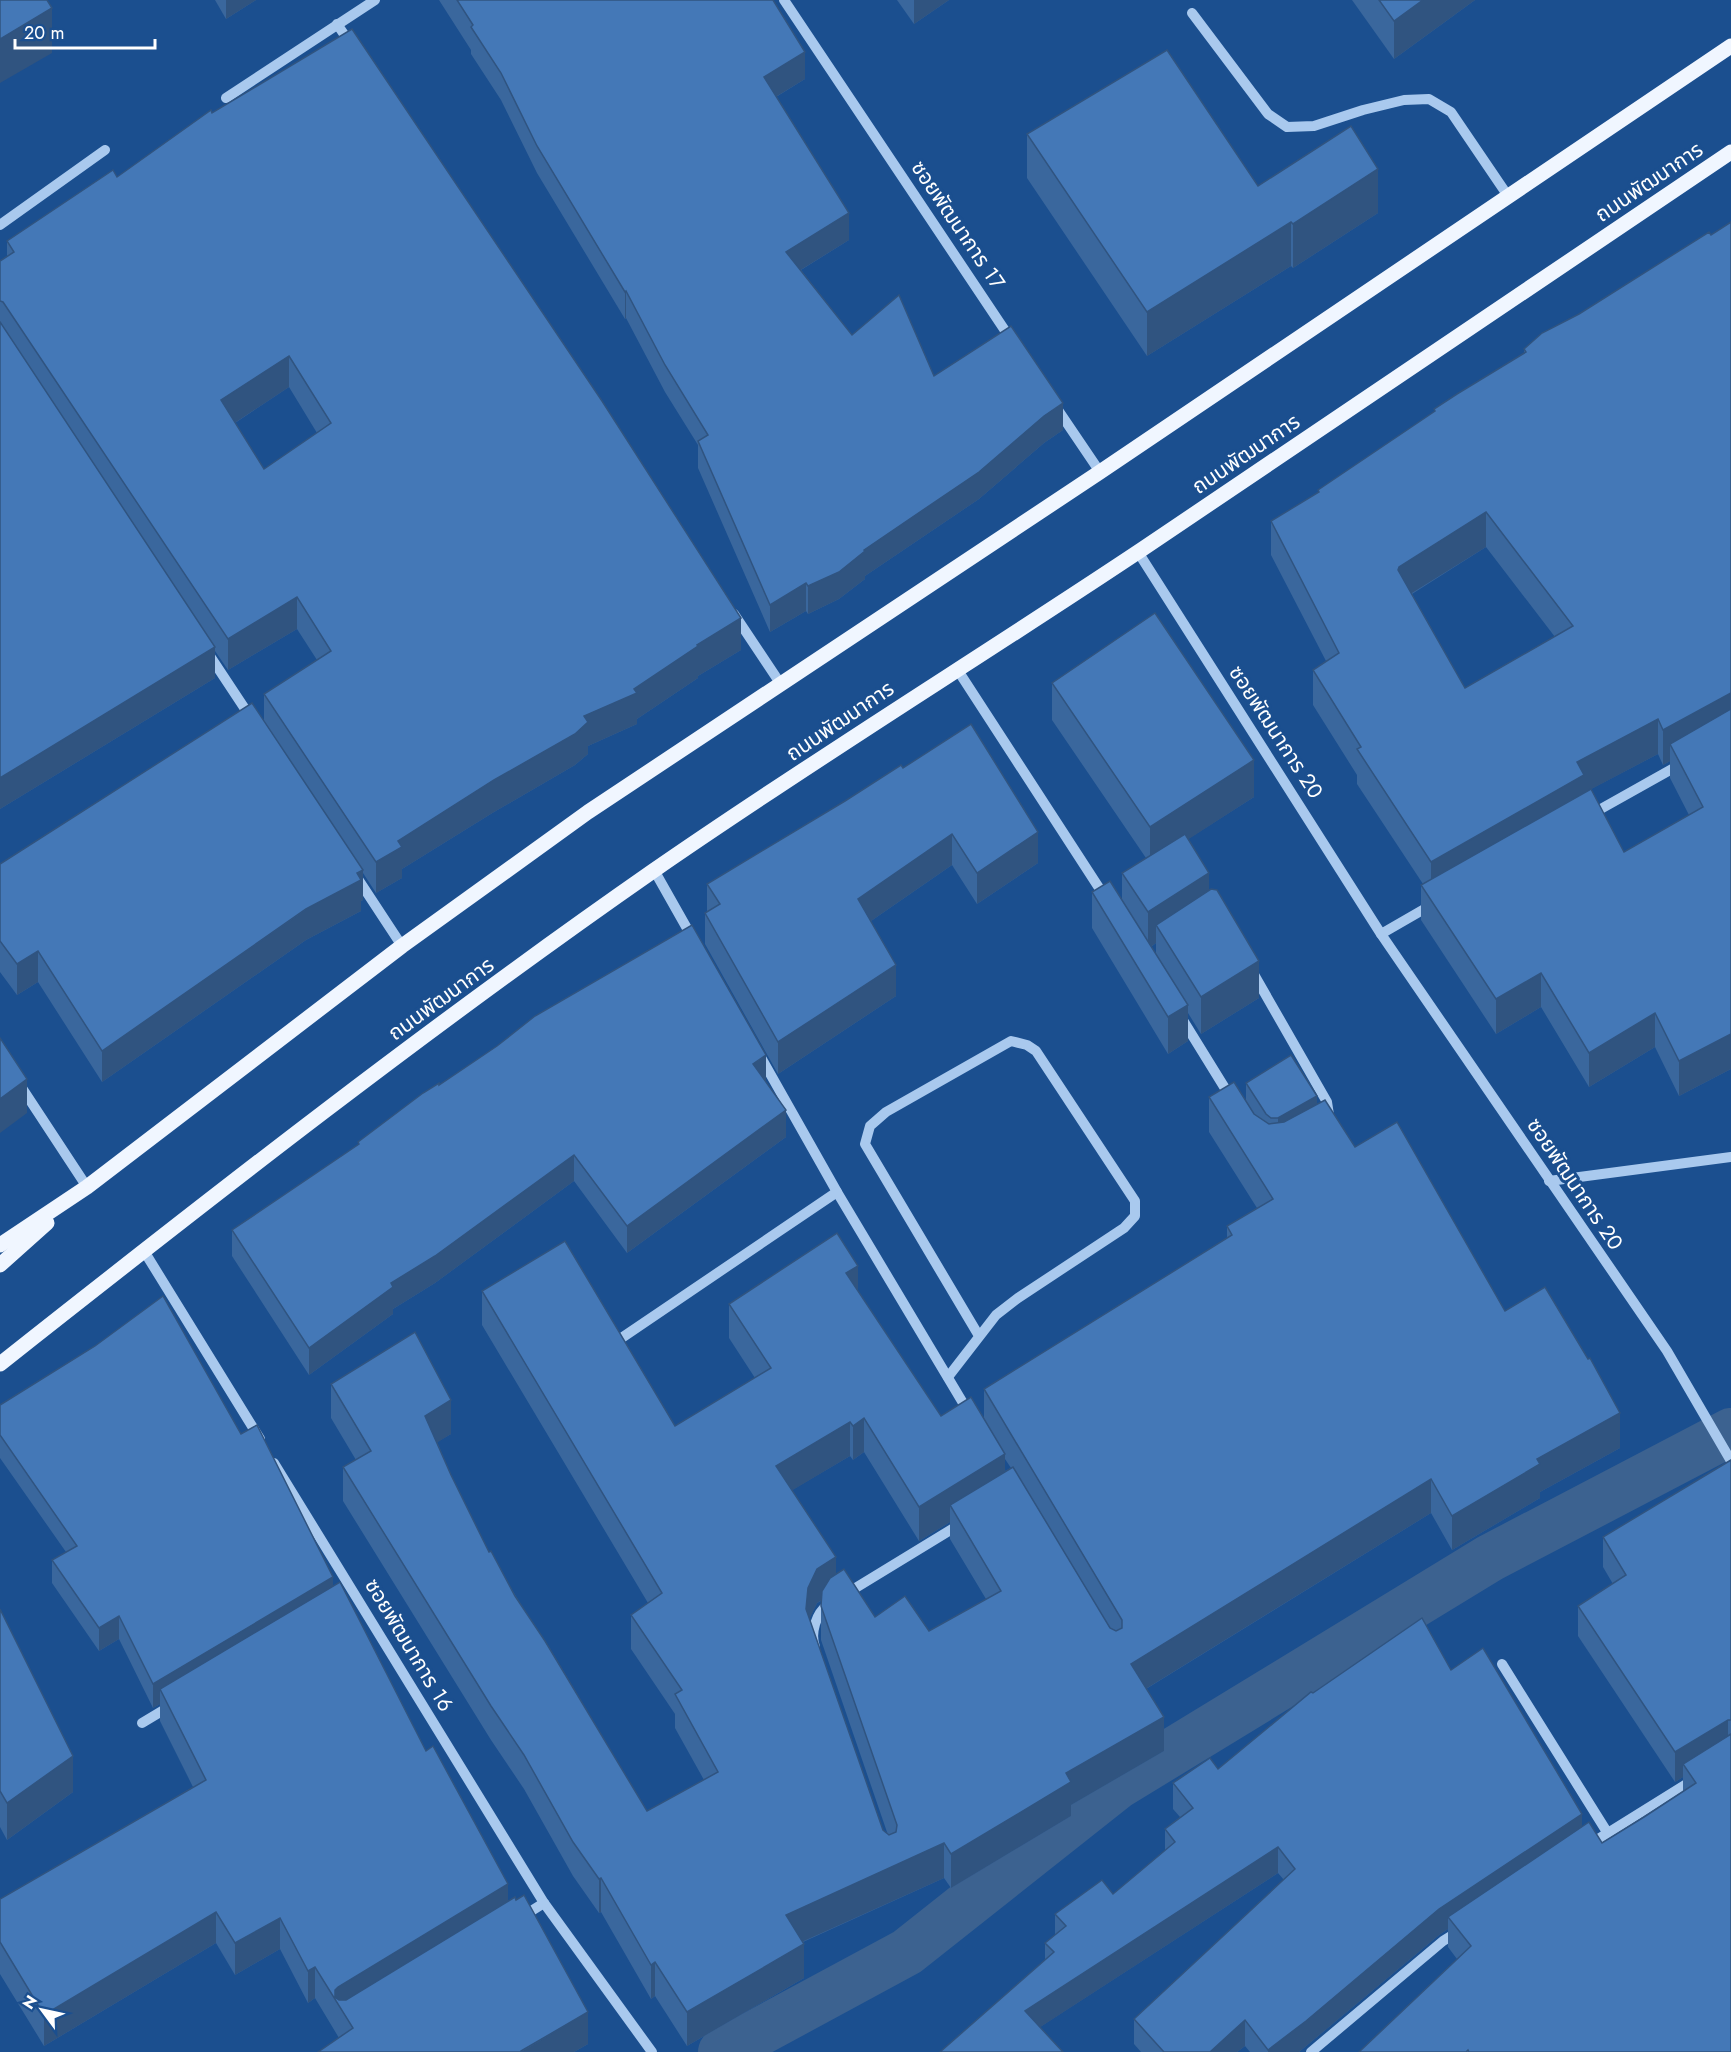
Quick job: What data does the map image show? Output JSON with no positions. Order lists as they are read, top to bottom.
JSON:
{
  "streets": {
    "main road": ["ถนนพัฒนาการ"],
    "street": ["ซอยพัฒนาการ 17", "ซอยพัฒนาการ 20", "ซอยพัฒนาการ 16"]
  },
  "crossings": [
    ["ถนนพัฒนาการ", "ซอยพัฒนาการ 20"],
    ["ถนนพัฒนาการ", "ซอยพัฒนาการ 16"]
  ],
  "scale_bar": "20 m",
  "north": "top left"
}
